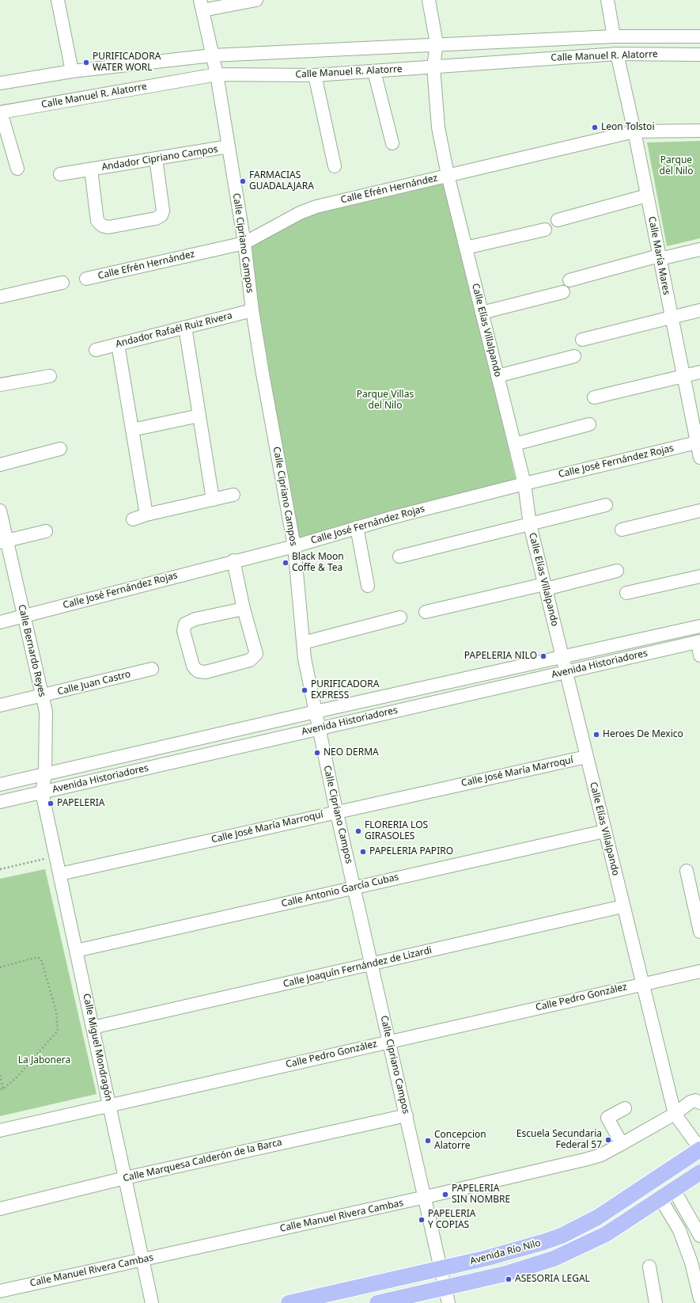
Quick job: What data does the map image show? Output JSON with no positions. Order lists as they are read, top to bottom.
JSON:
{
  "streets": {
    "main road": ["Avenida Río Nilo"],
    "street": [
      "Calle Manuel R. Alatorre",
      "Andador Cipriano Campos",
      "Calle Efrén Hernández",
      "Calle Cipriano Campos",
      "Calle María Mares",
      "Andador Rafaél Ruiz Rivera",
      "Calle Elías Villalpando",
      "Calle José Fernández Rojas",
      "Calle Bernardo Reyes",
      "Avenida Historiadores",
      "Calle Juan Castro",
      "Calle José María Marroquí",
      "Calle Antonio García Cubas",
      "Calle Joaquín Fernández de Lizardi",
      "Calle Pedro González",
      "Calle Miguel Mondragón",
      "Calle Marquesa Calderón de la Barca",
      "Calle Manuel Rivera Cambas"
    ]
  },
  "crossings": [
    ["Calle Manuel R. Alatorre", "Calle Cipriano Campos"],
    ["Calle Manuel R. Alatorre", "Calle María Mares"],
    ["Calle Manuel R. Alatorre", "Calle Elías Villalpando"],
    ["Andador Cipriano Campos", "Calle Cipriano Campos"],
    ["Calle Efrén Hernández", "Calle Cipriano Campos"],
    ["Calle Efrén Hernández", "Calle María Mares"],
    ["Calle Efrén Hernández", "Calle Elías Villalpando"],
    ["Calle Cipriano Campos", "Andador Rafaél Ruiz Rivera"],
    ["Calle Cipriano Campos", "Calle José Fernández Rojas"],
    ["Calle Cipriano Campos", "Avenida Historiadores"],
    ["Calle Cipriano Campos", "Calle José María Marroquí"],
    ["Calle Cipriano Campos", "Calle Antonio García Cubas"],
    ["Calle Cipriano Campos", "Calle Joaquín Fernández de Lizardi"],
    ["Calle Cipriano Campos", "Calle Pedro González"],
    ["Calle Cipriano Campos", "Calle Marquesa Calderón de la Barca"],
    ["Calle Cipriano Campos", "Calle Manuel Rivera Cambas"],
    ["Calle Cipriano Campos", "Avenida Río Nilo"],
    ["Calle María Mares", "Calle José Fernández Rojas"],
    ["Calle Elías Villalpando", "Calle José Fernández Rojas"],
    ["Calle Elías Villalpando", "Avenida Historiadores"],
    ["Calle Elías Villalpando", "Calle José María Marroquí"],
    ["Calle Elías Villalpando", "Calle Antonio García Cubas"],
    ["Calle Elías Villalpando", "Calle Joaquín Fernández de Lizardi"],
    ["Calle Elías Villalpando", "Calle Pedro González"],
    ["Calle Elías Villalpando", "Calle Manuel Rivera Cambas"],
    ["Calle Elías Villalpando", "Avenida Río Nilo"],
    ["Calle José Fernández Rojas", "Calle Bernardo Reyes"],
    ["Calle Bernardo Reyes", "Avenida Historiadores"],
    ["Calle Bernardo Reyes", "Calle Juan Castro"],
    ["Calle Bernardo Reyes", "Calle Miguel Mondragón"],
    ["Avenida Historiadores", "Calle Miguel Mondragón"],
    ["Calle José María Marroquí", "Calle Miguel Mondragón"],
    ["Calle Antonio García Cubas", "Calle Miguel Mondragón"],
    ["Calle Joaquín Fernández de Lizardi", "Calle Miguel Mondragón"],
    ["Calle Pedro González", "Calle Miguel Mondragón"],
    ["Calle Miguel Mondragón", "Calle Marquesa Calderón de la Barca"],
    ["Calle Miguel Mondragón", "Calle Manuel Rivera Cambas"]
  ],
  "parks": ["Parque del Nilo", "Parque Villas del Nilo", "La Jabonera"],
  "places": [
    "PURIFICADORA WATER WORL",
    "Leon Tolstoi",
    "FARMACIAS GUADALAJARA",
    "Black Moon Coffe & Tea",
    "PAPELERIA NILO",
    "PURIFICADORA EXPRESS",
    "Heroes De Mexico",
    "NEO DERMA",
    "PAPELERIA",
    "FLORERIA LOS GIRASOLES",
    "PAPELERIA PAPIRO",
    "Escuela Secundaria Federal 57",
    "Concepcion Alatorre",
    "PAPELERIA SIN NOMBRE",
    "PAPELERIA Y COPIAS",
    "ASESORIA LEGAL"
  ]
}
